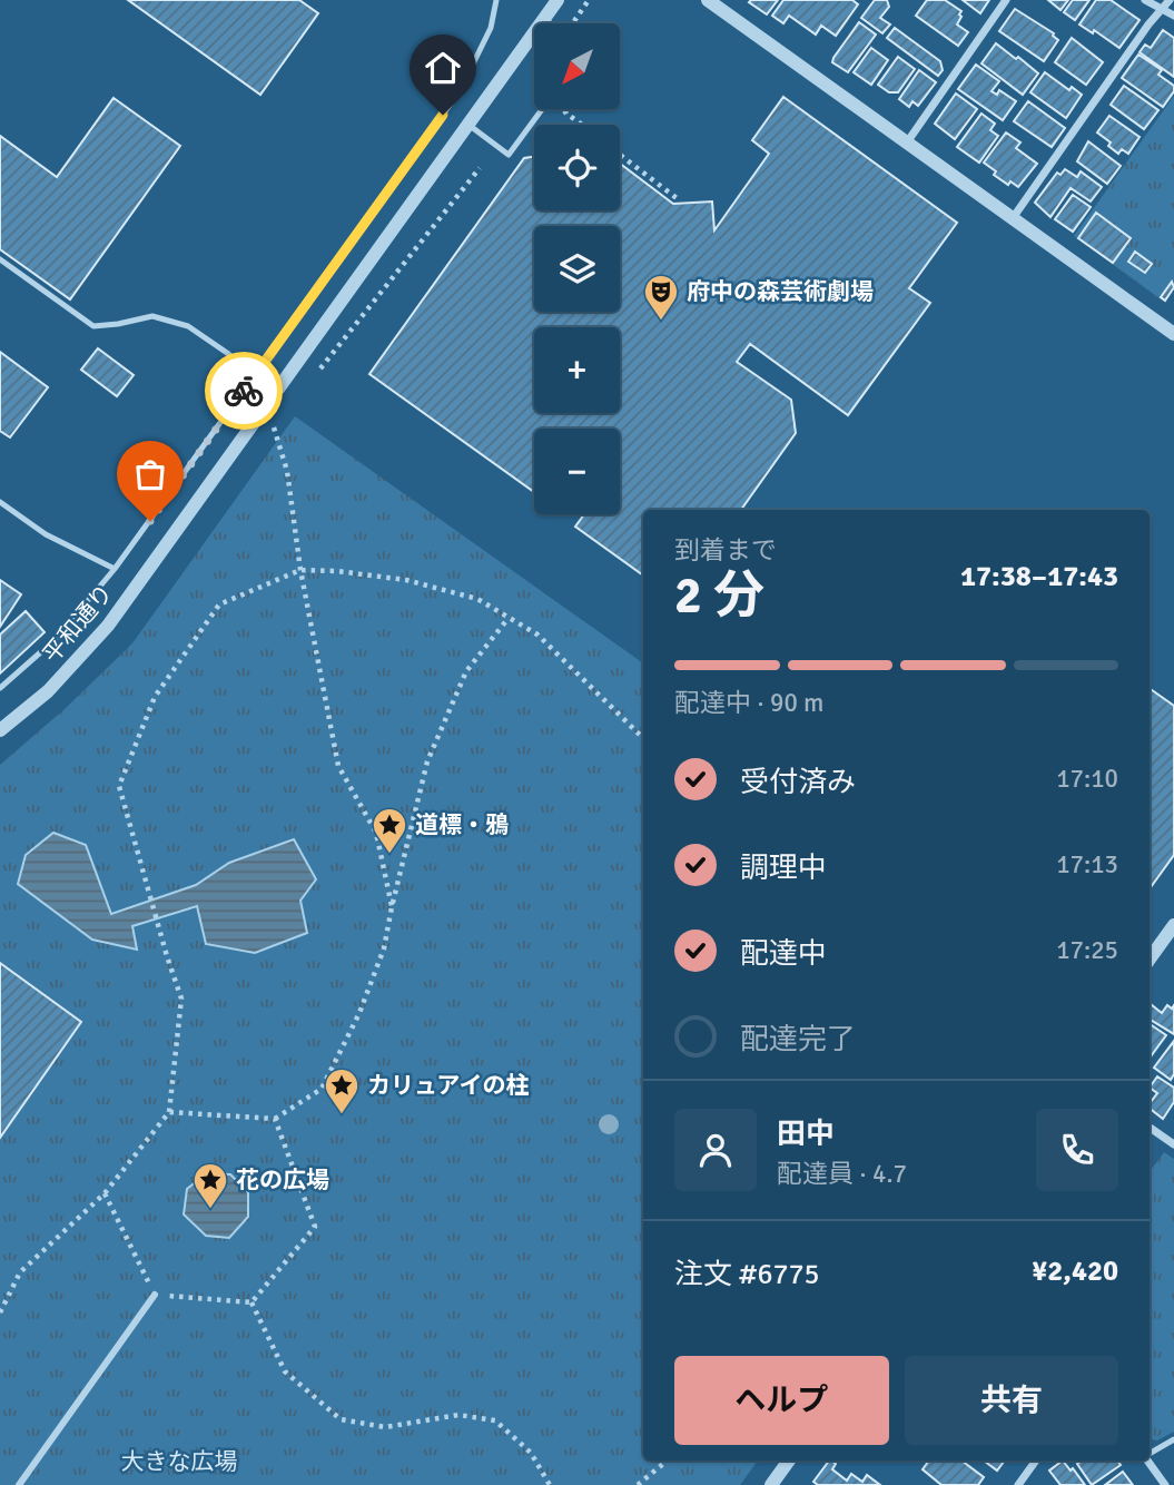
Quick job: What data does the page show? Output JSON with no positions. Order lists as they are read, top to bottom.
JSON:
{
  "streets": {
    "street": ["平和通り"]
  },
  "parks": ["大きな広場"],
  "places": {
    "theatre": ["府中の森芸術劇場"],
    "place": ["道標・鴉", "カリュアイの柱", "花の広場"]
  },
  "north": "bottom left",
  "page": {
    "map_buttons": ["+", "−"],
    "heading": ["2 分", "到着まで", "17:38–17:43"],
    "panel": [
      "田中",
      "配達員 · 4.7",
      "注文 #6775",
      "¥2,420"
    ],
    "bar": "配達中 · 90 m",
    "list": [
      ["受付済み", "17:10"],
      ["調理中", "17:13"],
      ["配達中", "17:25"],
      "配達完了"
    ],
    "buttons": ["ヘルプ", "共有"]
  }
}
